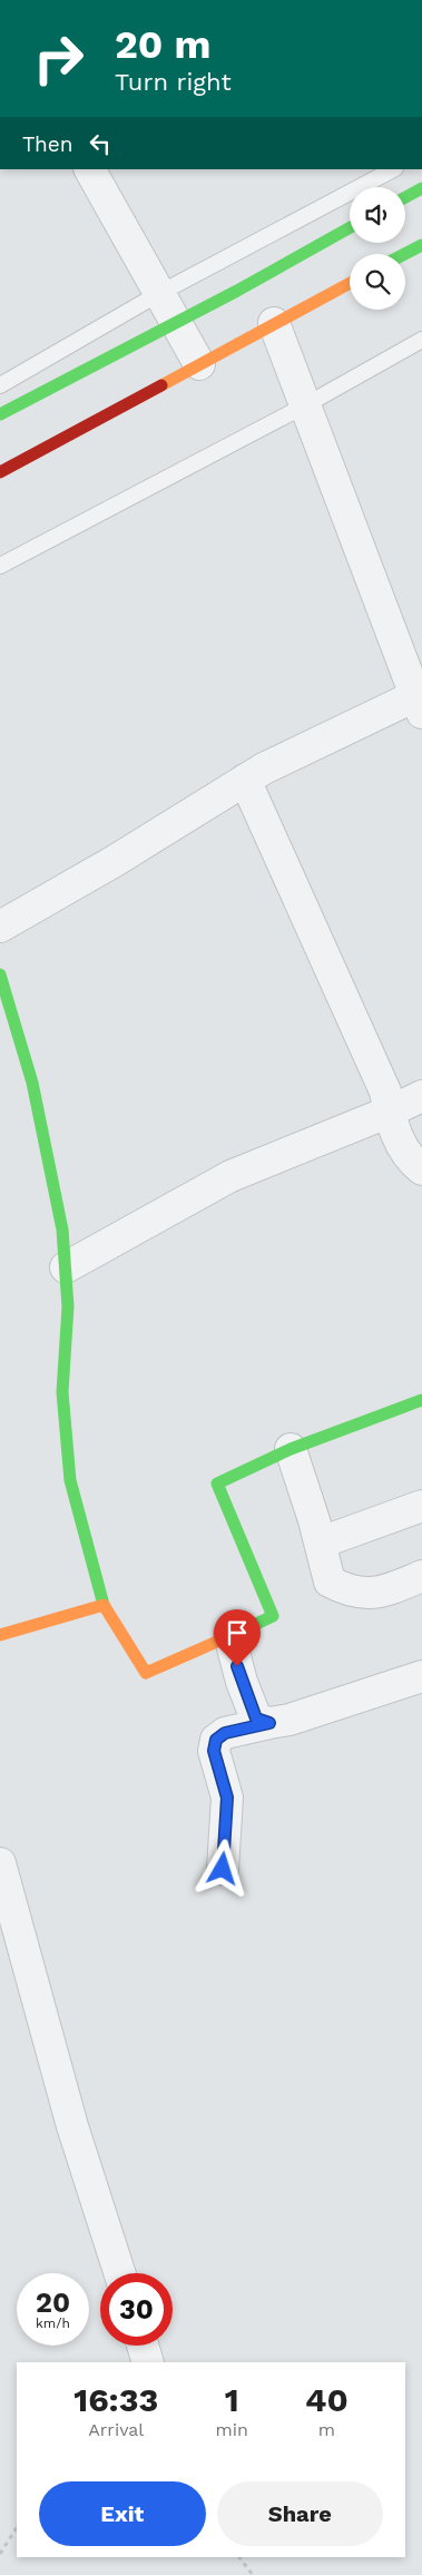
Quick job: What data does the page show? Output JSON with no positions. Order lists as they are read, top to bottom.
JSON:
{
  "page": {
    "turn": ["20 m", "Turn right"],
    "then": "Then",
    "speed": "20 km/h",
    "limit": "30",
    "eta": [
      "16:33",
      "Arrival",
      "1",
      "min",
      "40",
      "m"
    ],
    "buttons": ["Exit", "Share"]
  }
}
